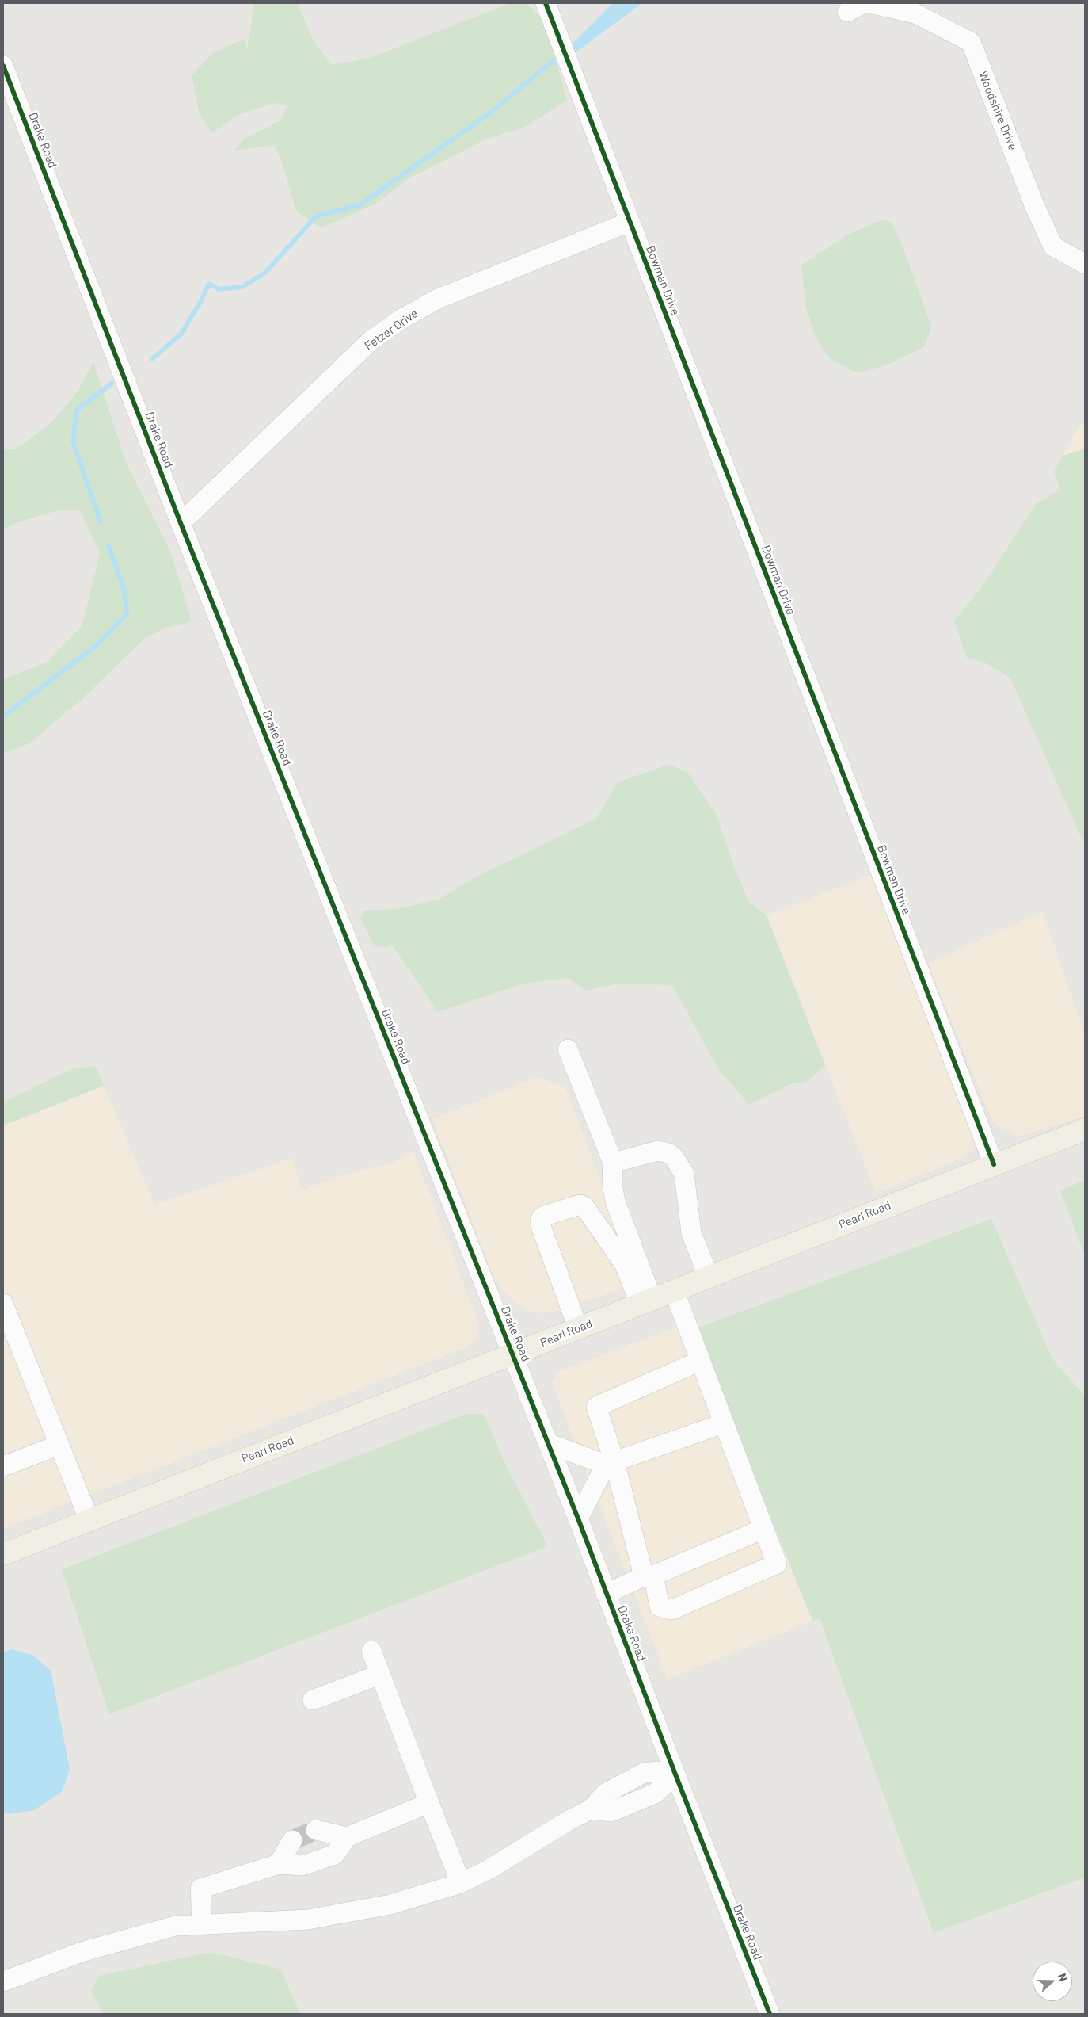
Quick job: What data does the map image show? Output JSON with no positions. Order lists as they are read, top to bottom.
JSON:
{
  "streets": {
    "main road": ["Pearl Road"],
    "street": [
      "Woodshire Drive",
      "Drake Road",
      "Bowman Drive",
      "Fetzer Drive"
    ]
  },
  "crossings": [
    ["Drake Road", "Fetzer Drive"],
    ["Drake Road", "Pearl Road"],
    ["Bowman Drive", "Fetzer Drive"],
    ["Bowman Drive", "Pearl Road"]
  ],
  "north": "right"
}
